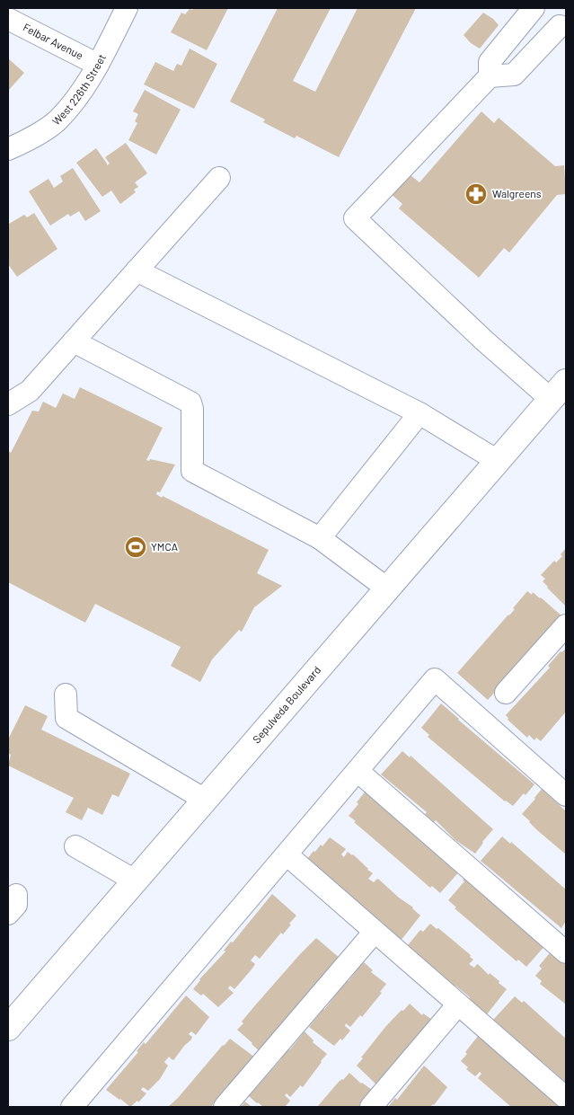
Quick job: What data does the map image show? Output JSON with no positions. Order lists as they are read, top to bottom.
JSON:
{
  "streets": {
    "main road": ["Sepulveda Boulevard"],
    "street": ["Felbar Avenue", "West 226th Street"]
  },
  "crossings": [
    ["Felbar Avenue", "West 226th Street"]
  ],
  "places": {
    "pharmacy": ["Walgreens"],
    "sports": ["YMCA"]
  }
}
